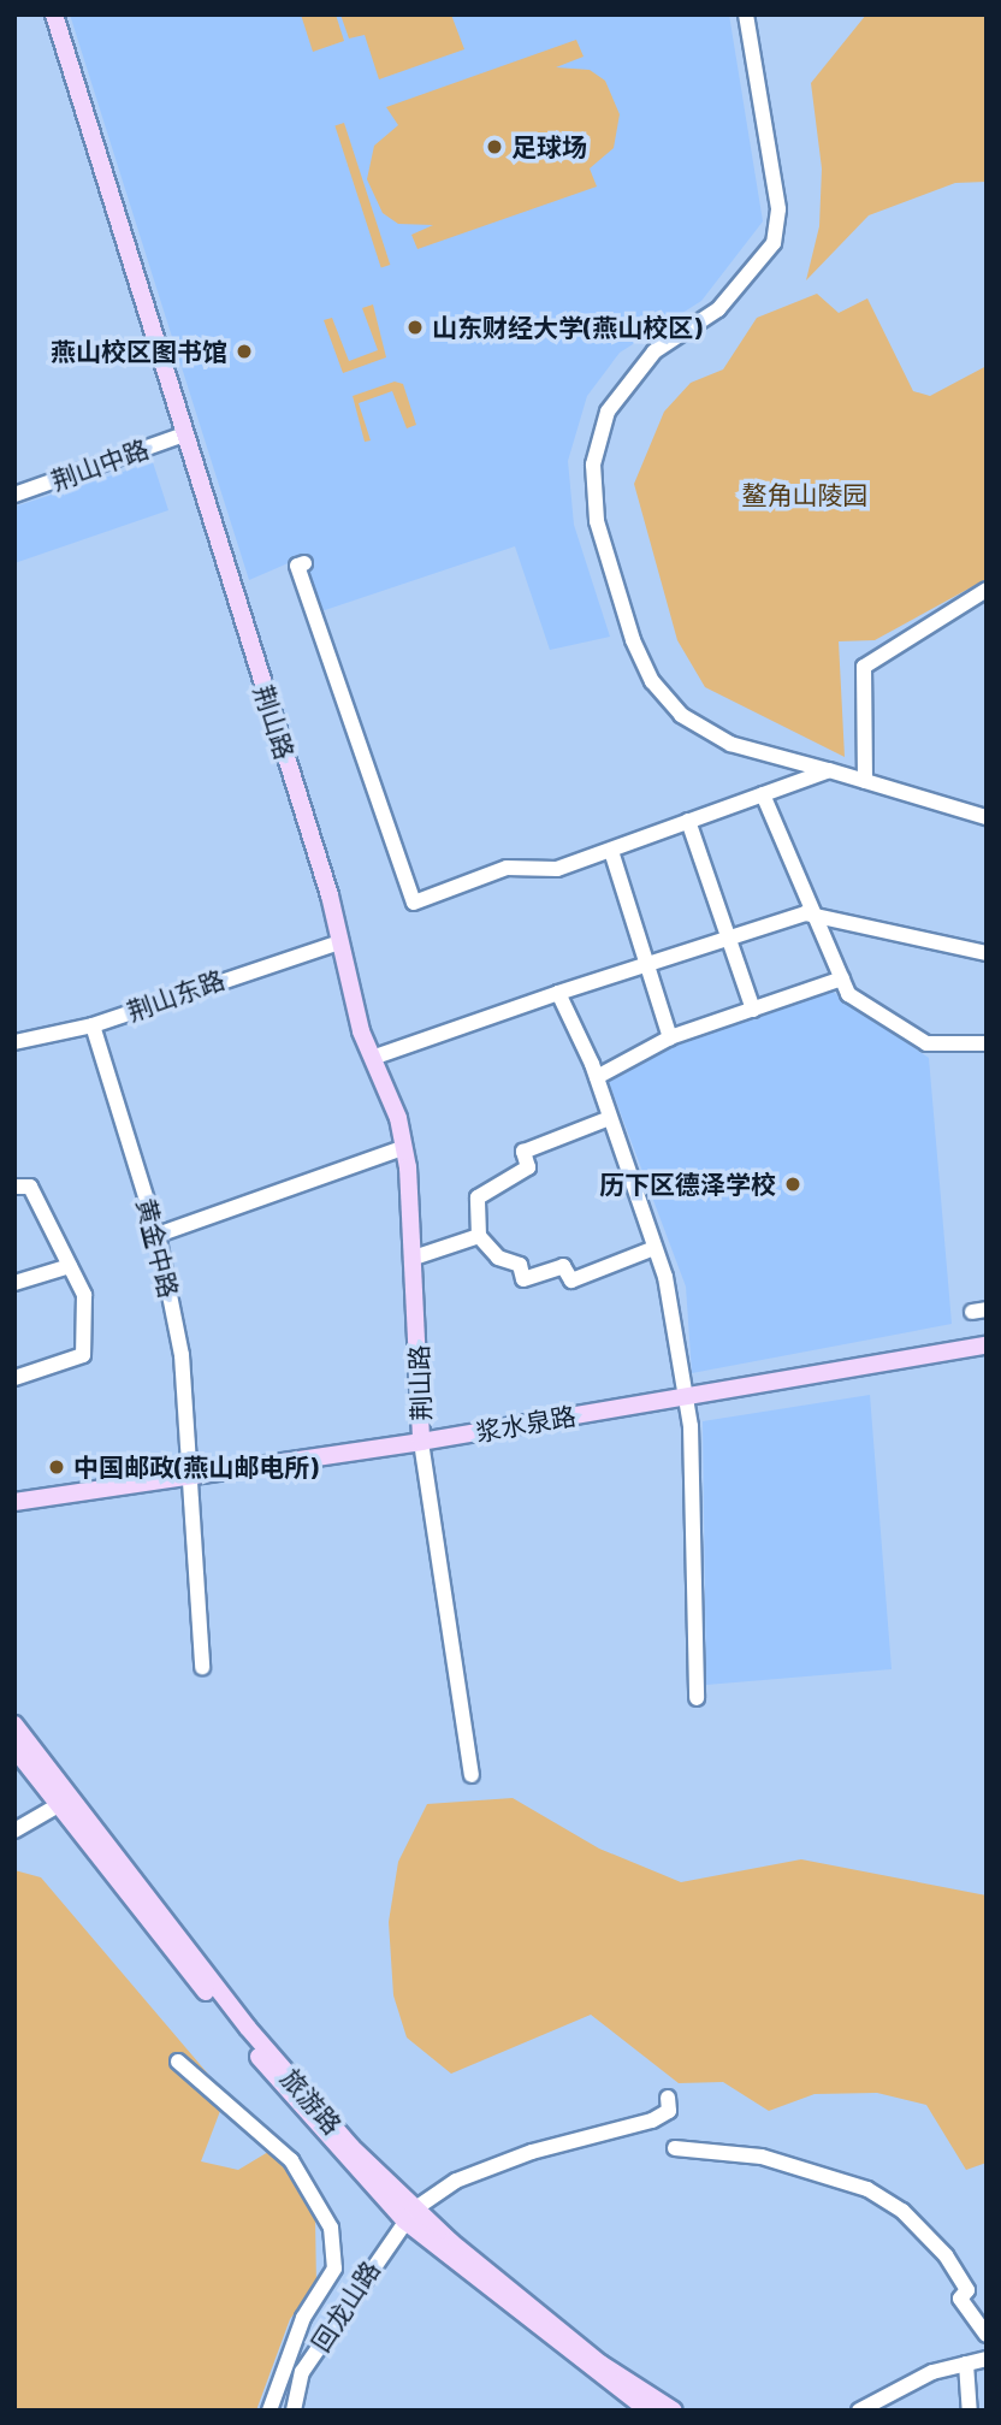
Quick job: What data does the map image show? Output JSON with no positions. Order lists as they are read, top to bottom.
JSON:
{
  "streets": {
    "main road": ["荆山路", "浆水泉路", "旅游路"],
    "street": [
      "荆山中路",
      "荆山东路",
      "黄金中路",
      "回龙山路"
    ]
  },
  "crossings": [
    ["荆山中路", "荆山路"],
    ["荆山路", "荆山东路"],
    ["荆山路", "浆水泉路"],
    ["荆山东路", "黄金中路"],
    ["黄金中路", "浆水泉路"],
    ["旅游路", "回龙山路"]
  ],
  "parks": ["鳌角山陵园"],
  "places": [
    "足球场",
    "山东财经大学(燕山校区)",
    "燕山校区图书馆",
    "历下区德泽学校",
    "中国邮政(燕山邮电所)"
  ]
}
